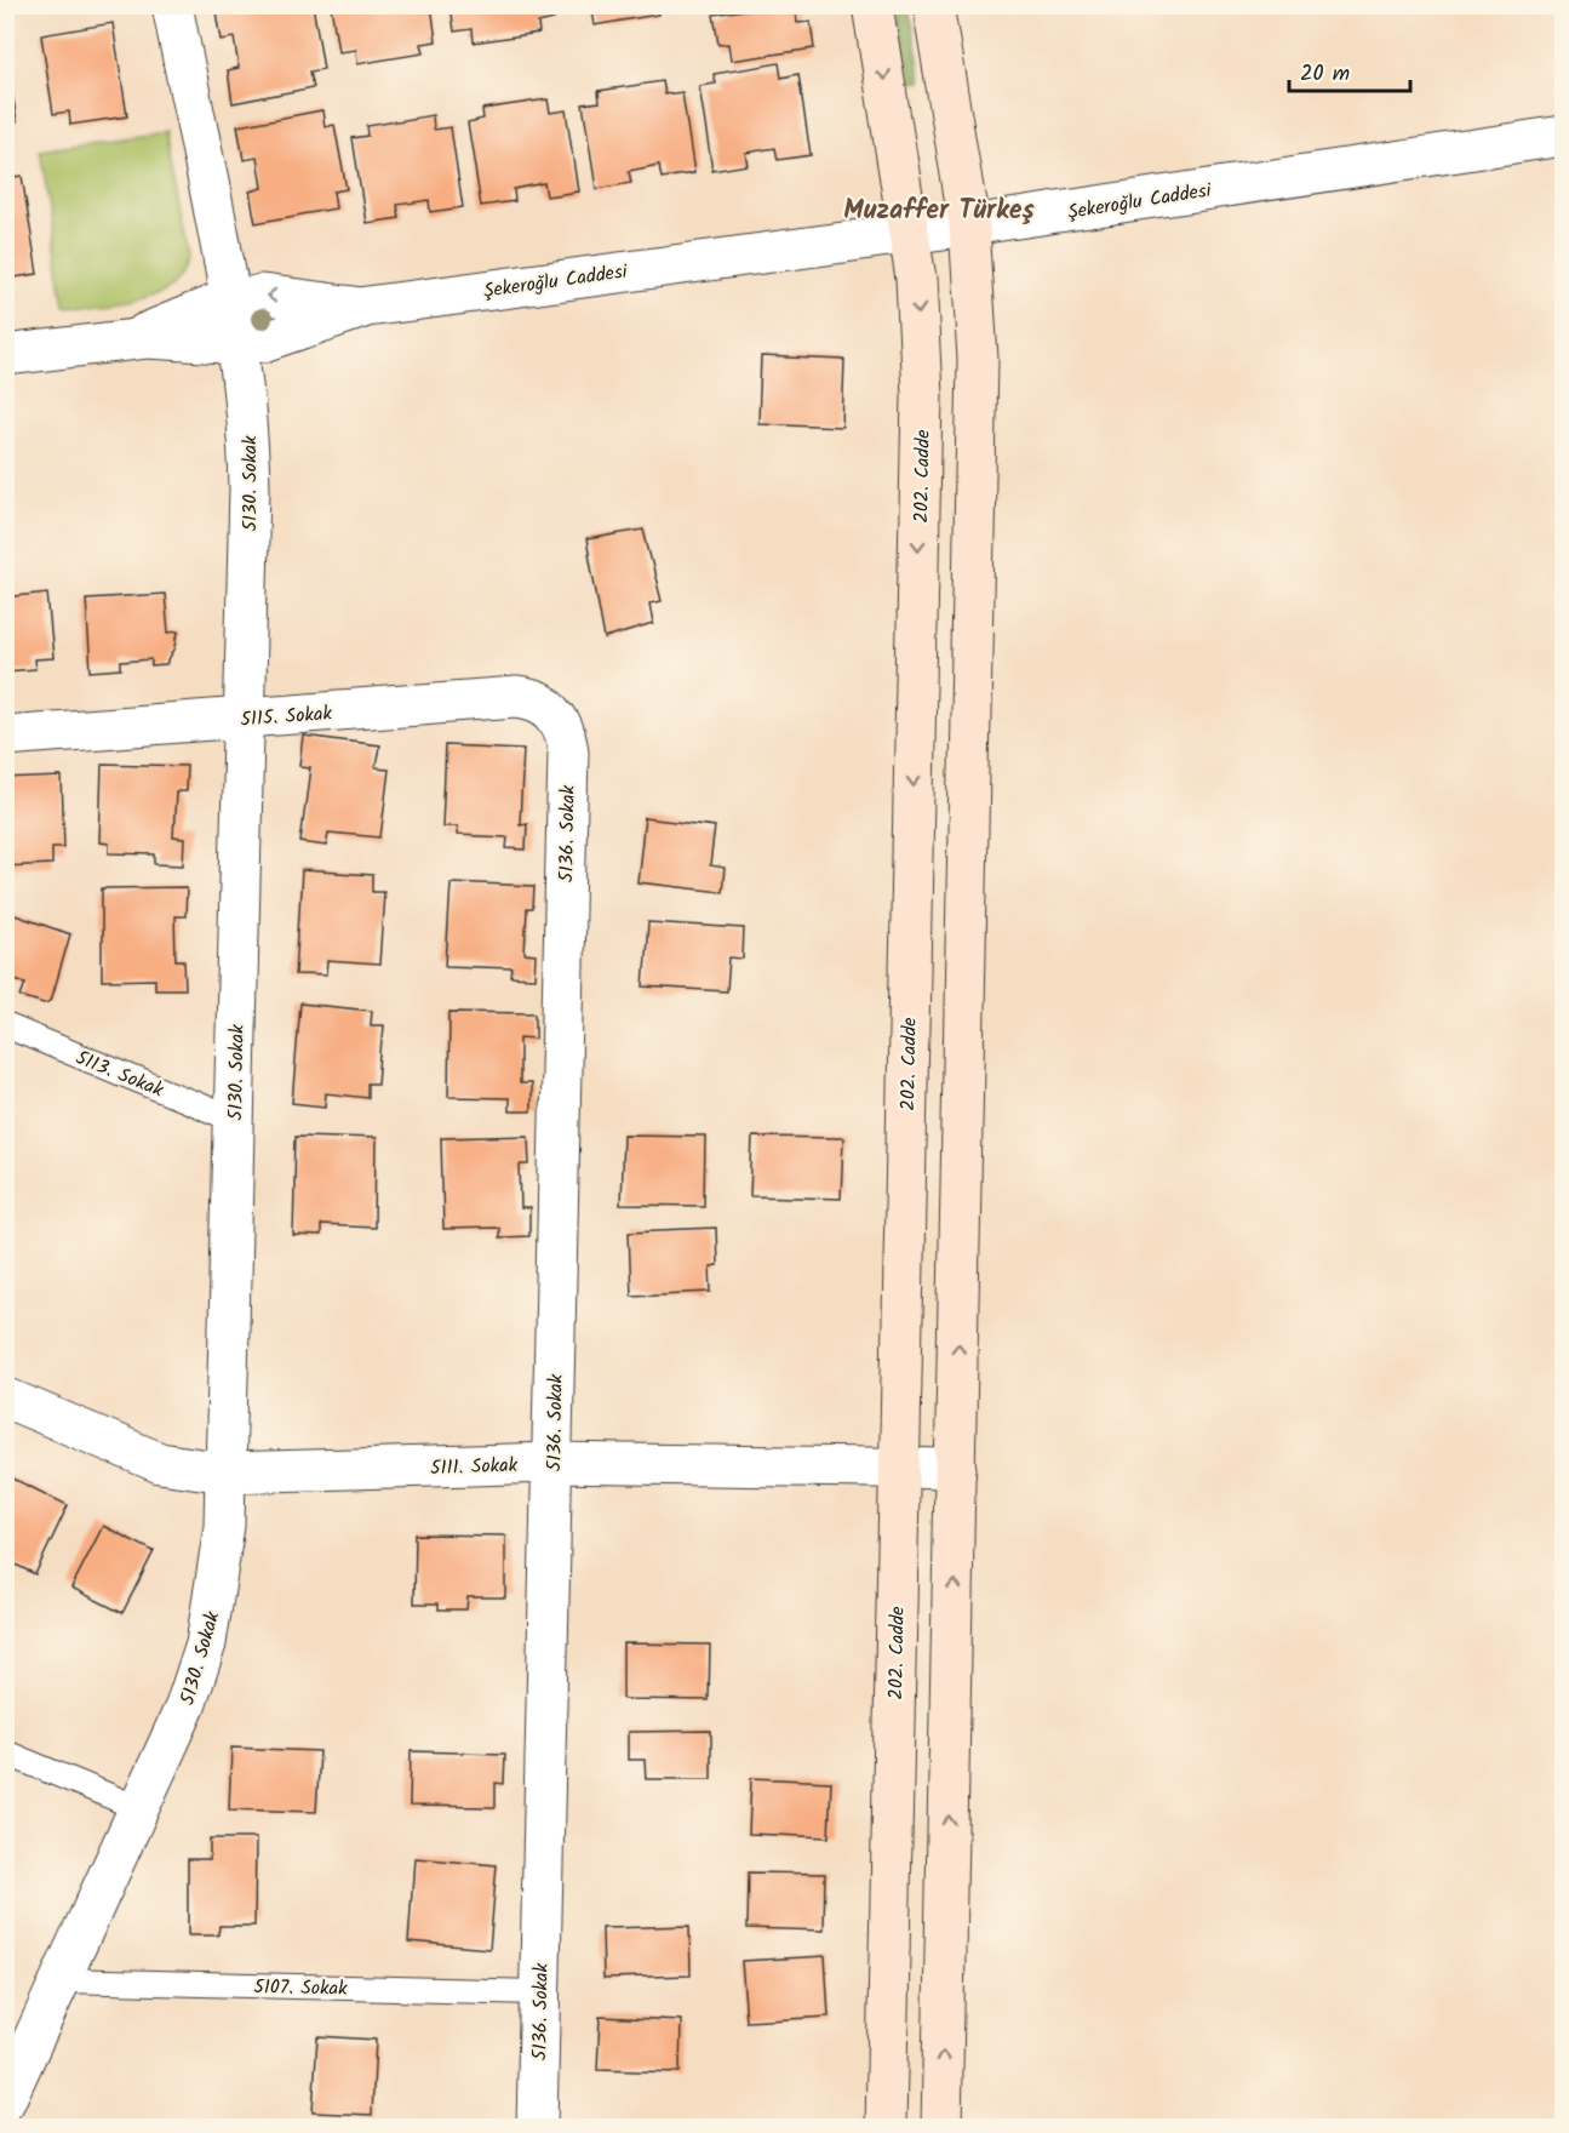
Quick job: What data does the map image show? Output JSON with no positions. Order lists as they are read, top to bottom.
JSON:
{
  "streets": {
    "main road": ["202. Cadde"],
    "street": [
      "Şekeroğlu Caddesi",
      "5130. Sokak",
      "5115. Sokak",
      "5136. Sokak",
      "5111. Sokak"
    ],
    "lane": ["5113. Sokak", "5107. Sokak"]
  },
  "crossings": [
    ["Şekeroğlu Caddesi", "202. Cadde"],
    ["Şekeroğlu Caddesi", "5130. Sokak"],
    ["202. Cadde", "5111. Sokak"],
    ["5130. Sokak", "5115. Sokak"],
    ["5130. Sokak", "5113. Sokak"],
    ["5130. Sokak", "5111. Sokak"],
    ["5130. Sokak", "5107. Sokak"],
    ["5115. Sokak", "5136. Sokak"],
    ["5136. Sokak", "5111. Sokak"],
    ["5136. Sokak", "5107. Sokak"]
  ],
  "districts": ["Muzaffer Türkeş"],
  "scale_bar": "20 m"
}
